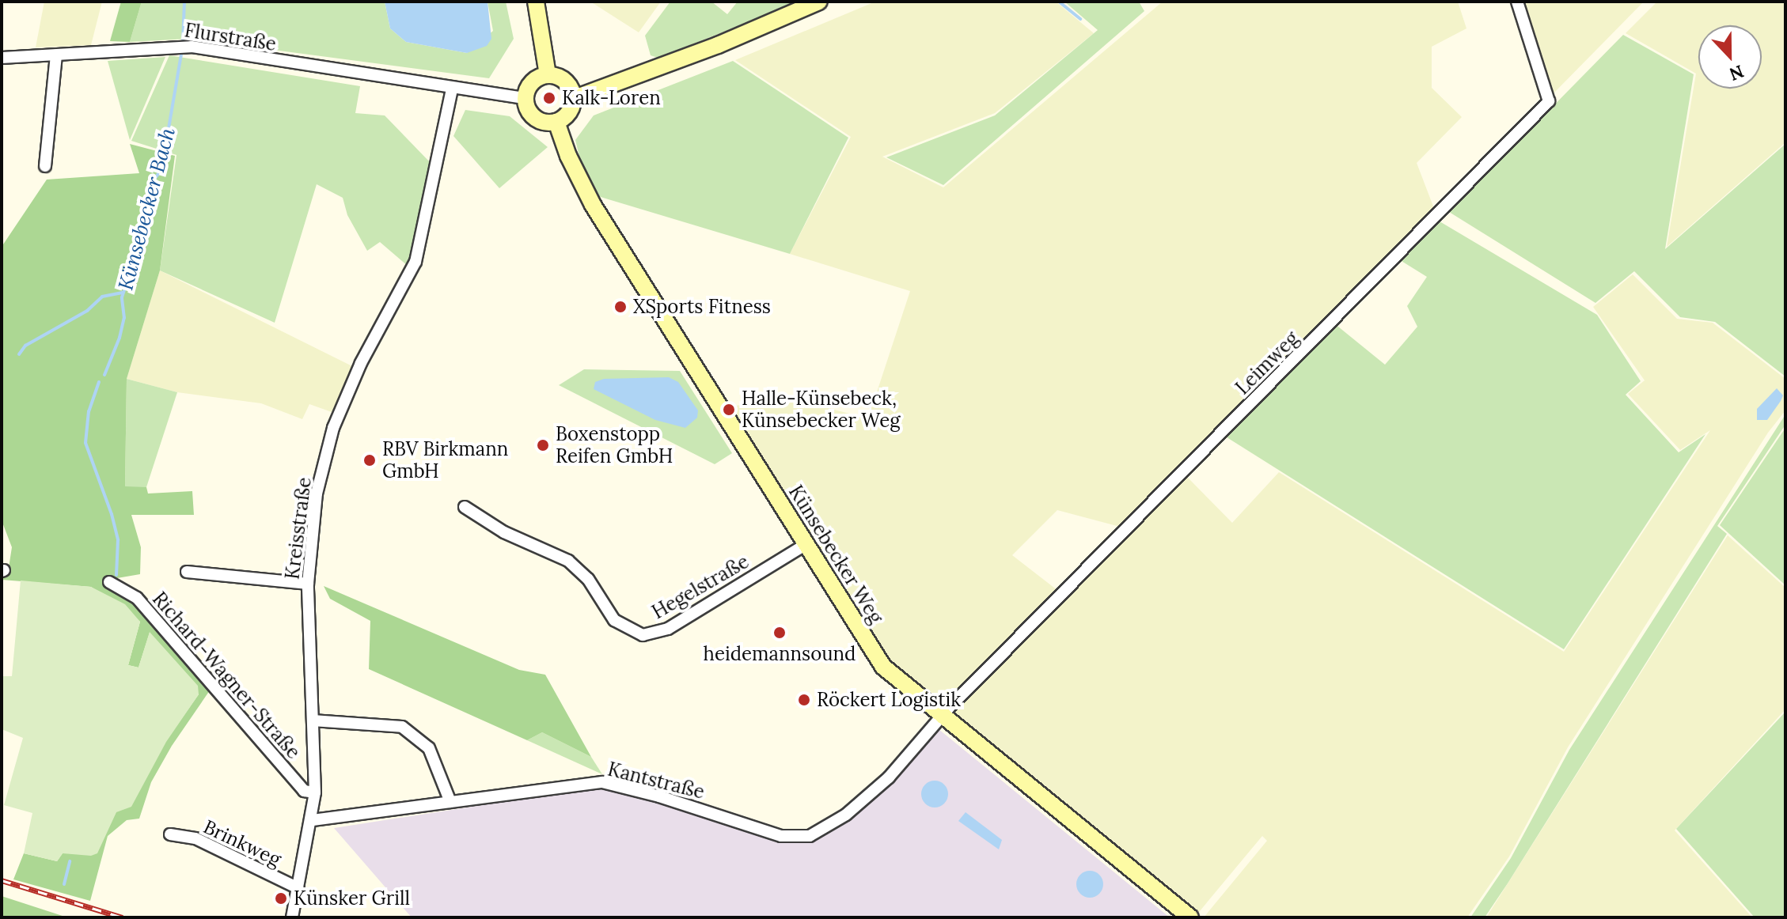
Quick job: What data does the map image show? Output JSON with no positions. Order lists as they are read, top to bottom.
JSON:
{
  "streets": {
    "street": [
      "Flurstraße",
      "Leimweg",
      "Kreisstraße",
      "Künsebecker Weg",
      "Hegelstraße",
      "Richard-Wagner-Straße",
      "Kantstraße",
      "Brinkweg"
    ]
  },
  "crossings": [
    ["Flurstraße", "Kreisstraße"],
    ["Flurstraße", "Künsebecker Weg"],
    ["Leimweg", "Künsebecker Weg"],
    ["Leimweg", "Kantstraße"],
    ["Kreisstraße", "Richard-Wagner-Straße"],
    ["Kreisstraße", "Kantstraße"],
    ["Kreisstraße", "Brinkweg"],
    ["Künsebecker Weg", "Hegelstraße"],
    ["Künsebecker Weg", "Kantstraße"]
  ],
  "water": ["Künsebecker Bach"],
  "places": [
    "Kalk-Loren",
    "XSports Fitness",
    "Halle-Künsebeck, Künsebecker Weg",
    "Boxenstopp Reifen GmbH",
    "RBV Birkmann GmbH",
    "heidemannsound",
    "Röckert Logistik",
    "Künsker Grill"
  ],
  "north": "bottom"
}
